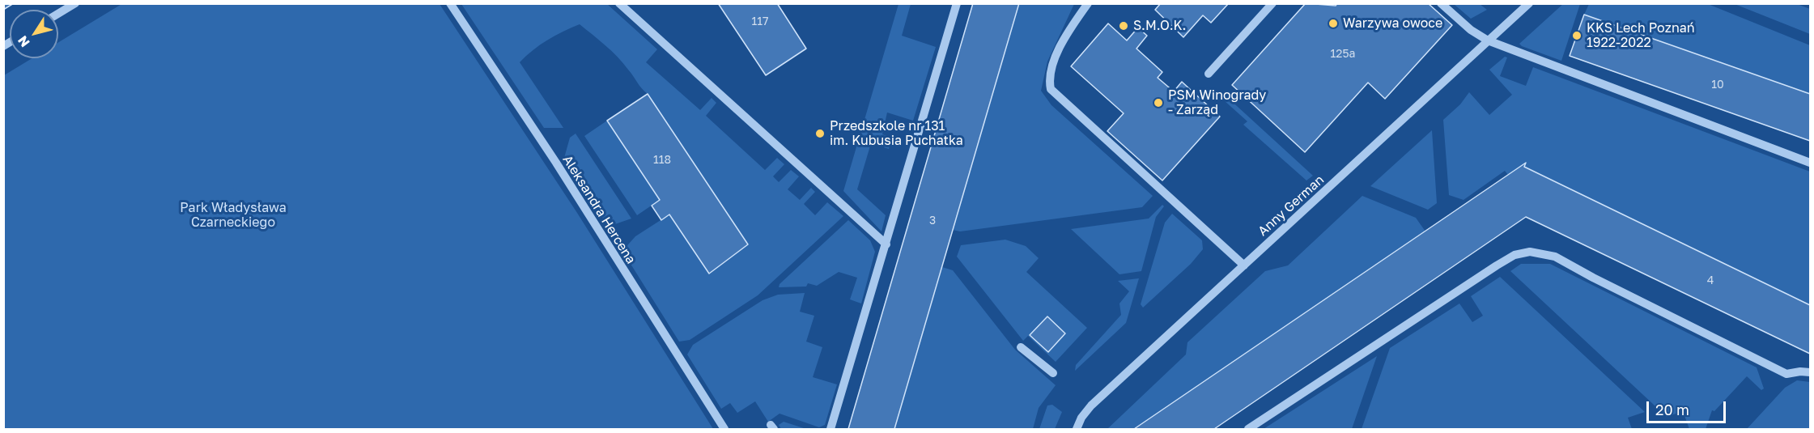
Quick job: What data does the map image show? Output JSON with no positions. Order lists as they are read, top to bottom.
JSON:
{
  "streets": {
    "street": ["Anny German", "Aleksandra Hercena"]
  },
  "parks": ["Park Władysława Czarneckiego"],
  "places": [
    "Warzywa owoce",
    "S.M.O.K.",
    "KKS Lech Poznań 1922-2022",
    "PSM Winogrady - Zarząd",
    "Przedszkole nr 131 im. Kubusia Puchatka"
  ],
  "house_numbers": [
    "117",
    "125a",
    "10",
    "118",
    "3",
    "4"
  ],
  "scale_bar": "20 m",
  "north": "bottom left"
}
